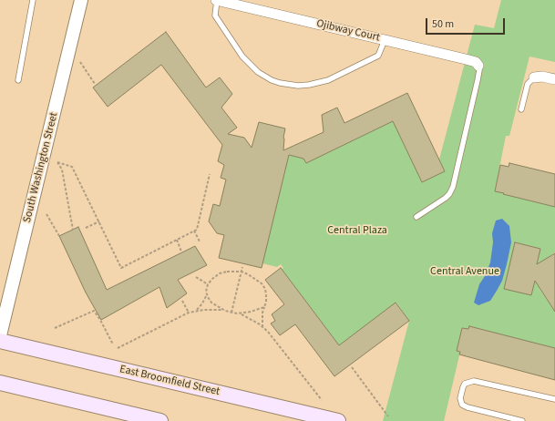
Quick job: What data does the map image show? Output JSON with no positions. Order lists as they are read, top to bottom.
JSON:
{
  "streets": {
    "main road": ["East Broomfield Street"],
    "street": ["Ojibway Court", "South Washington Street"]
  },
  "parks": ["Central Plaza", "Central Avenue"],
  "scale_bar": "50 m"
}
